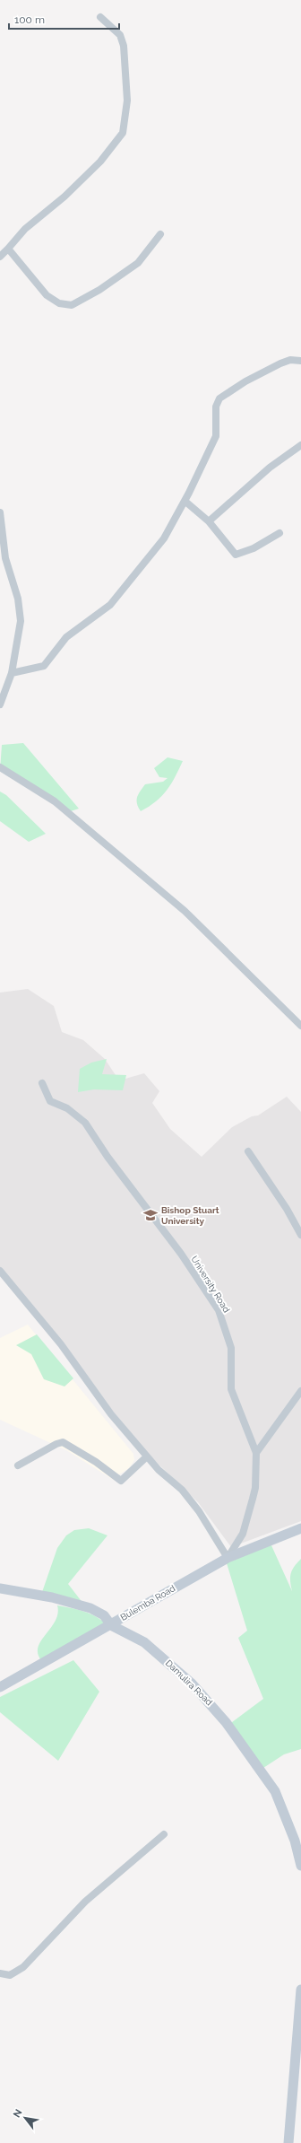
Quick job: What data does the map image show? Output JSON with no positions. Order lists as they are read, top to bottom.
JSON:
{
  "streets": {
    "street": ["University Road", "Bulemba Road", "Damulira Road"]
  },
  "crossings": [
    ["University Road", "Bulemba Road"],
    ["Bulemba Road", "Damulira Road"]
  ],
  "places": {
    "school or university": ["Bishop Stuart University"]
  },
  "scale_bar": "100 m",
  "north": "top left"
}
